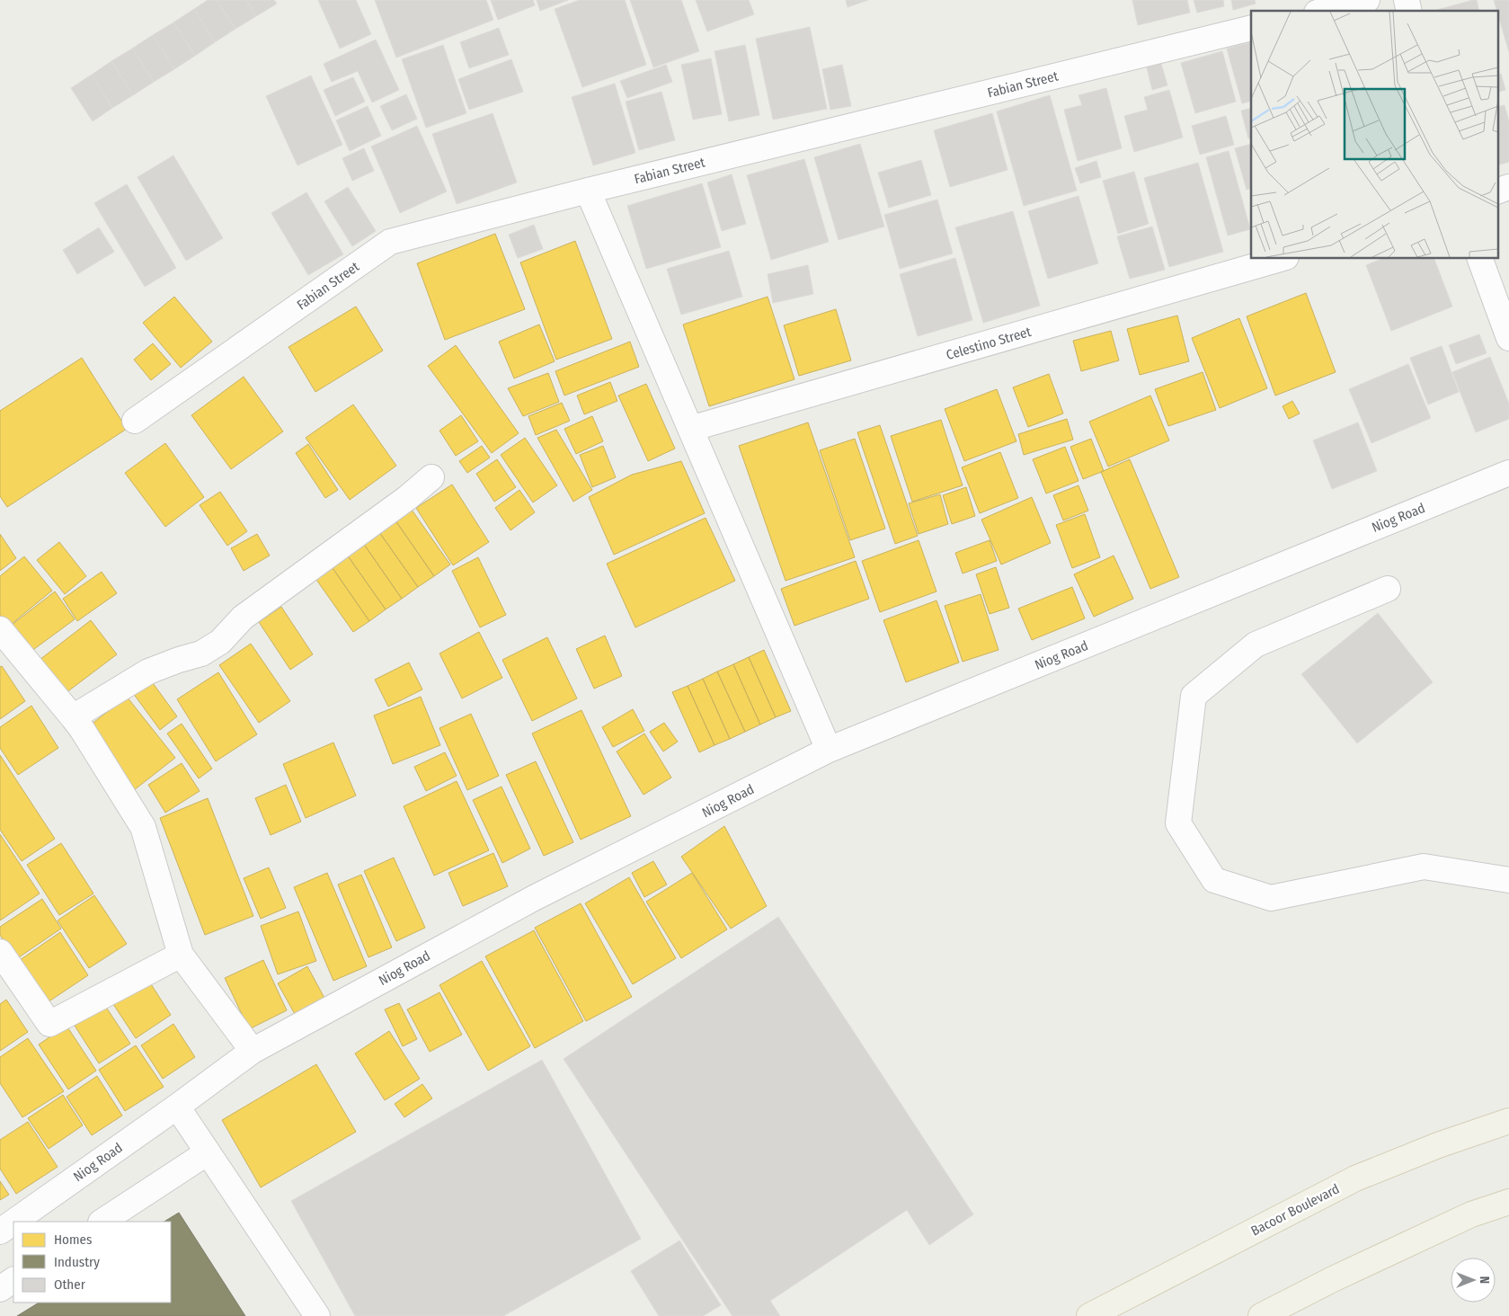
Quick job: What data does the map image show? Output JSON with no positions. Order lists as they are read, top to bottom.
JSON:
{
  "streets": {
    "main road": ["Bacoor Boulevard"],
    "street": ["Fabian Street", "Celestino Street", "Niog Road"]
  },
  "legend": ["Homes", "Industry", "Other"],
  "north": "right"
}
